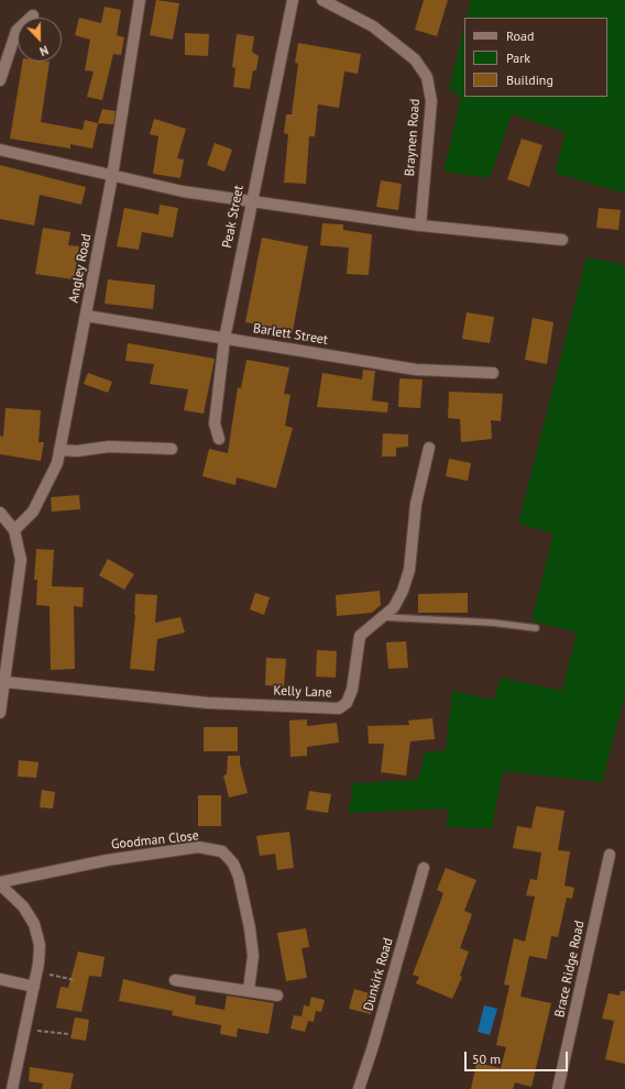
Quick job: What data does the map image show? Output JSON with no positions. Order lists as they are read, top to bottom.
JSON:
{
  "streets": {
    "street": [
      "Braynen Road",
      "Peak Street",
      "Angley Road",
      "Barlett Street",
      "Kelly Lane",
      "Goodman Close",
      "Brace Ridge Road",
      "Dunkirk Road"
    ]
  },
  "crossings": [
    ["Peak Street", "Barlett Street"],
    ["Angley Road", "Barlett Street"]
  ],
  "legend": ["Road", "Park", "Building"],
  "scale_bar": "50 m",
  "north": "bottom"
}
